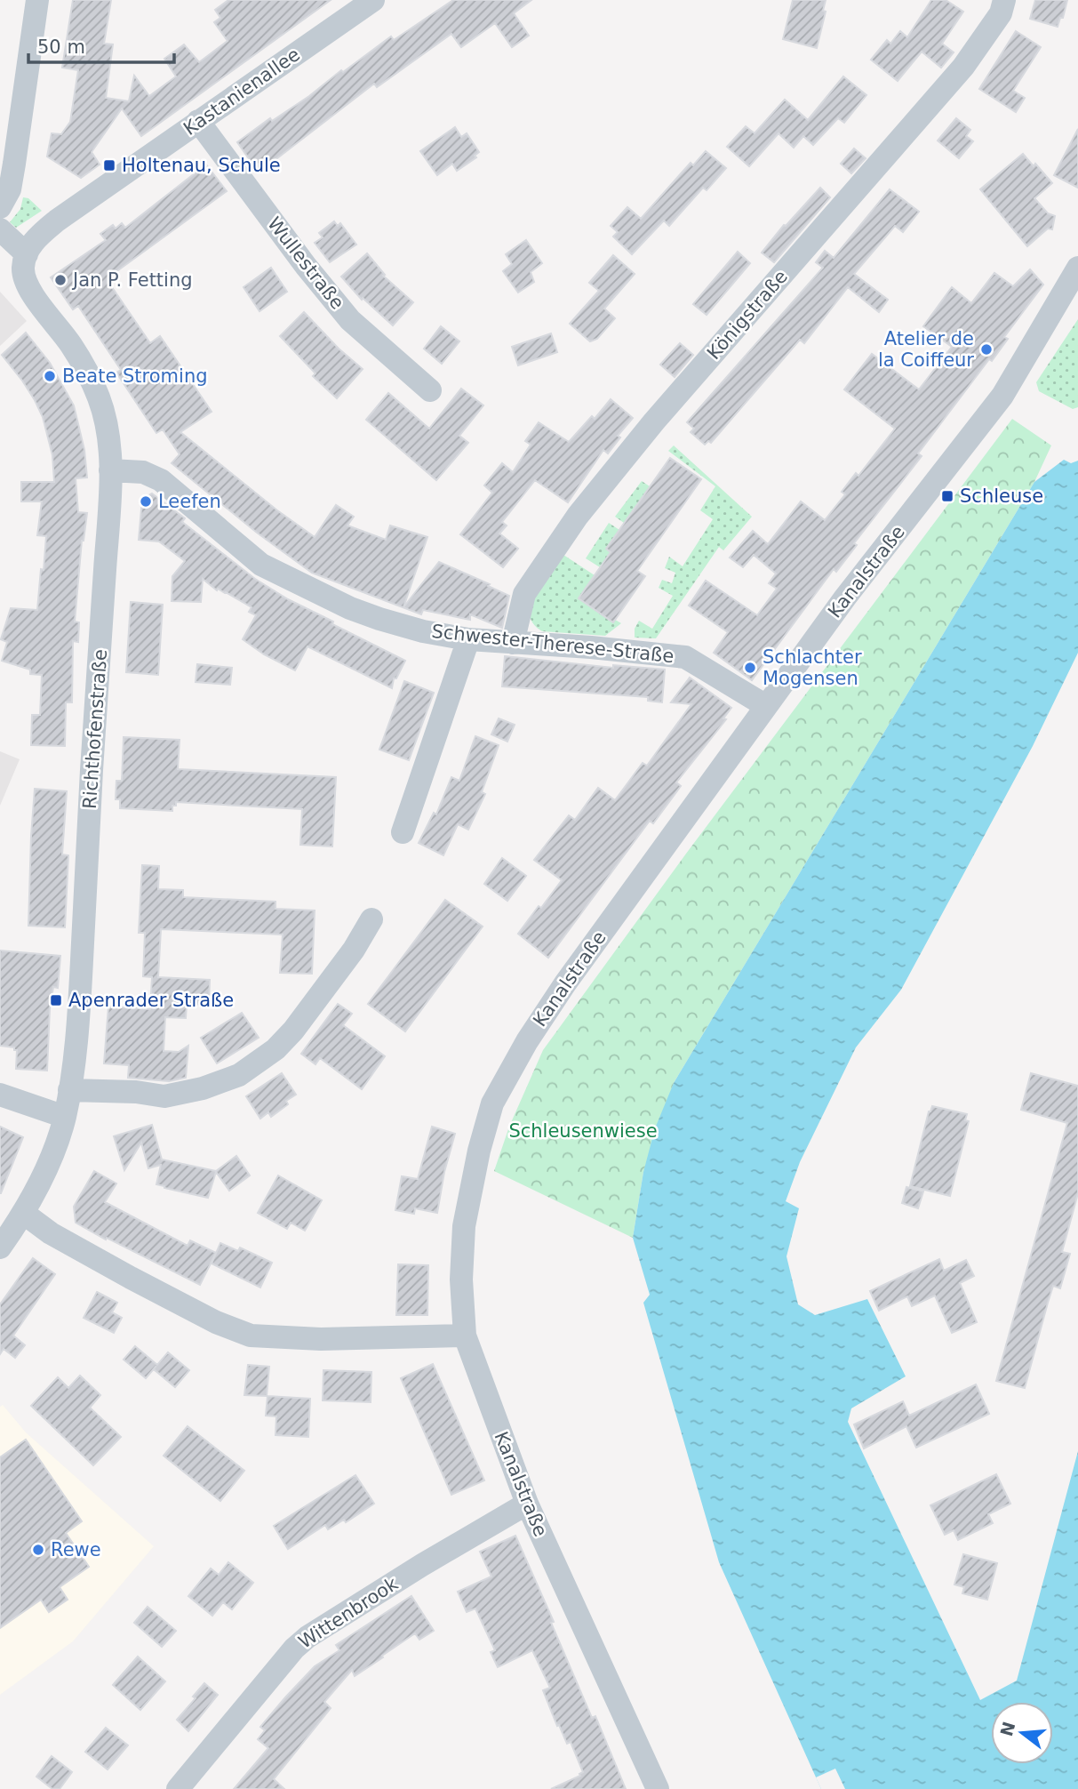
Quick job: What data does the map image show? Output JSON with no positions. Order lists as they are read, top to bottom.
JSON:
{
  "streets": {
    "street": [
      "Kastanienallee",
      "Wullestraße",
      "Königstraße",
      "Kanalstraße",
      "Schwester-Therese-Straße",
      "Richthofenstraße",
      "Wittenbrook"
    ]
  },
  "crossings": [
    ["Kastanienallee", "Wullestraße"],
    ["Kastanienallee", "Richthofenstraße"],
    ["Königstraße", "Schwester-Therese-Straße"],
    ["Kanalstraße", "Schwester-Therese-Straße"],
    ["Kanalstraße", "Wittenbrook"],
    ["Schwester-Therese-Straße", "Richthofenstraße"]
  ],
  "parks": ["Schleusenwiese"],
  "places": {
    "transit": ["Holtenau, Schule", "Schleuse", "Apenrader Straße"],
    "other": [
      "Jan P. Fetting",
      "Atelier de la Coiffeur",
      "Beate Stroming",
      "Leefen",
      "Schlachter Mogensen",
      "Rewe"
    ]
  },
  "scale_bar": "50 m",
  "north": "left"
}
